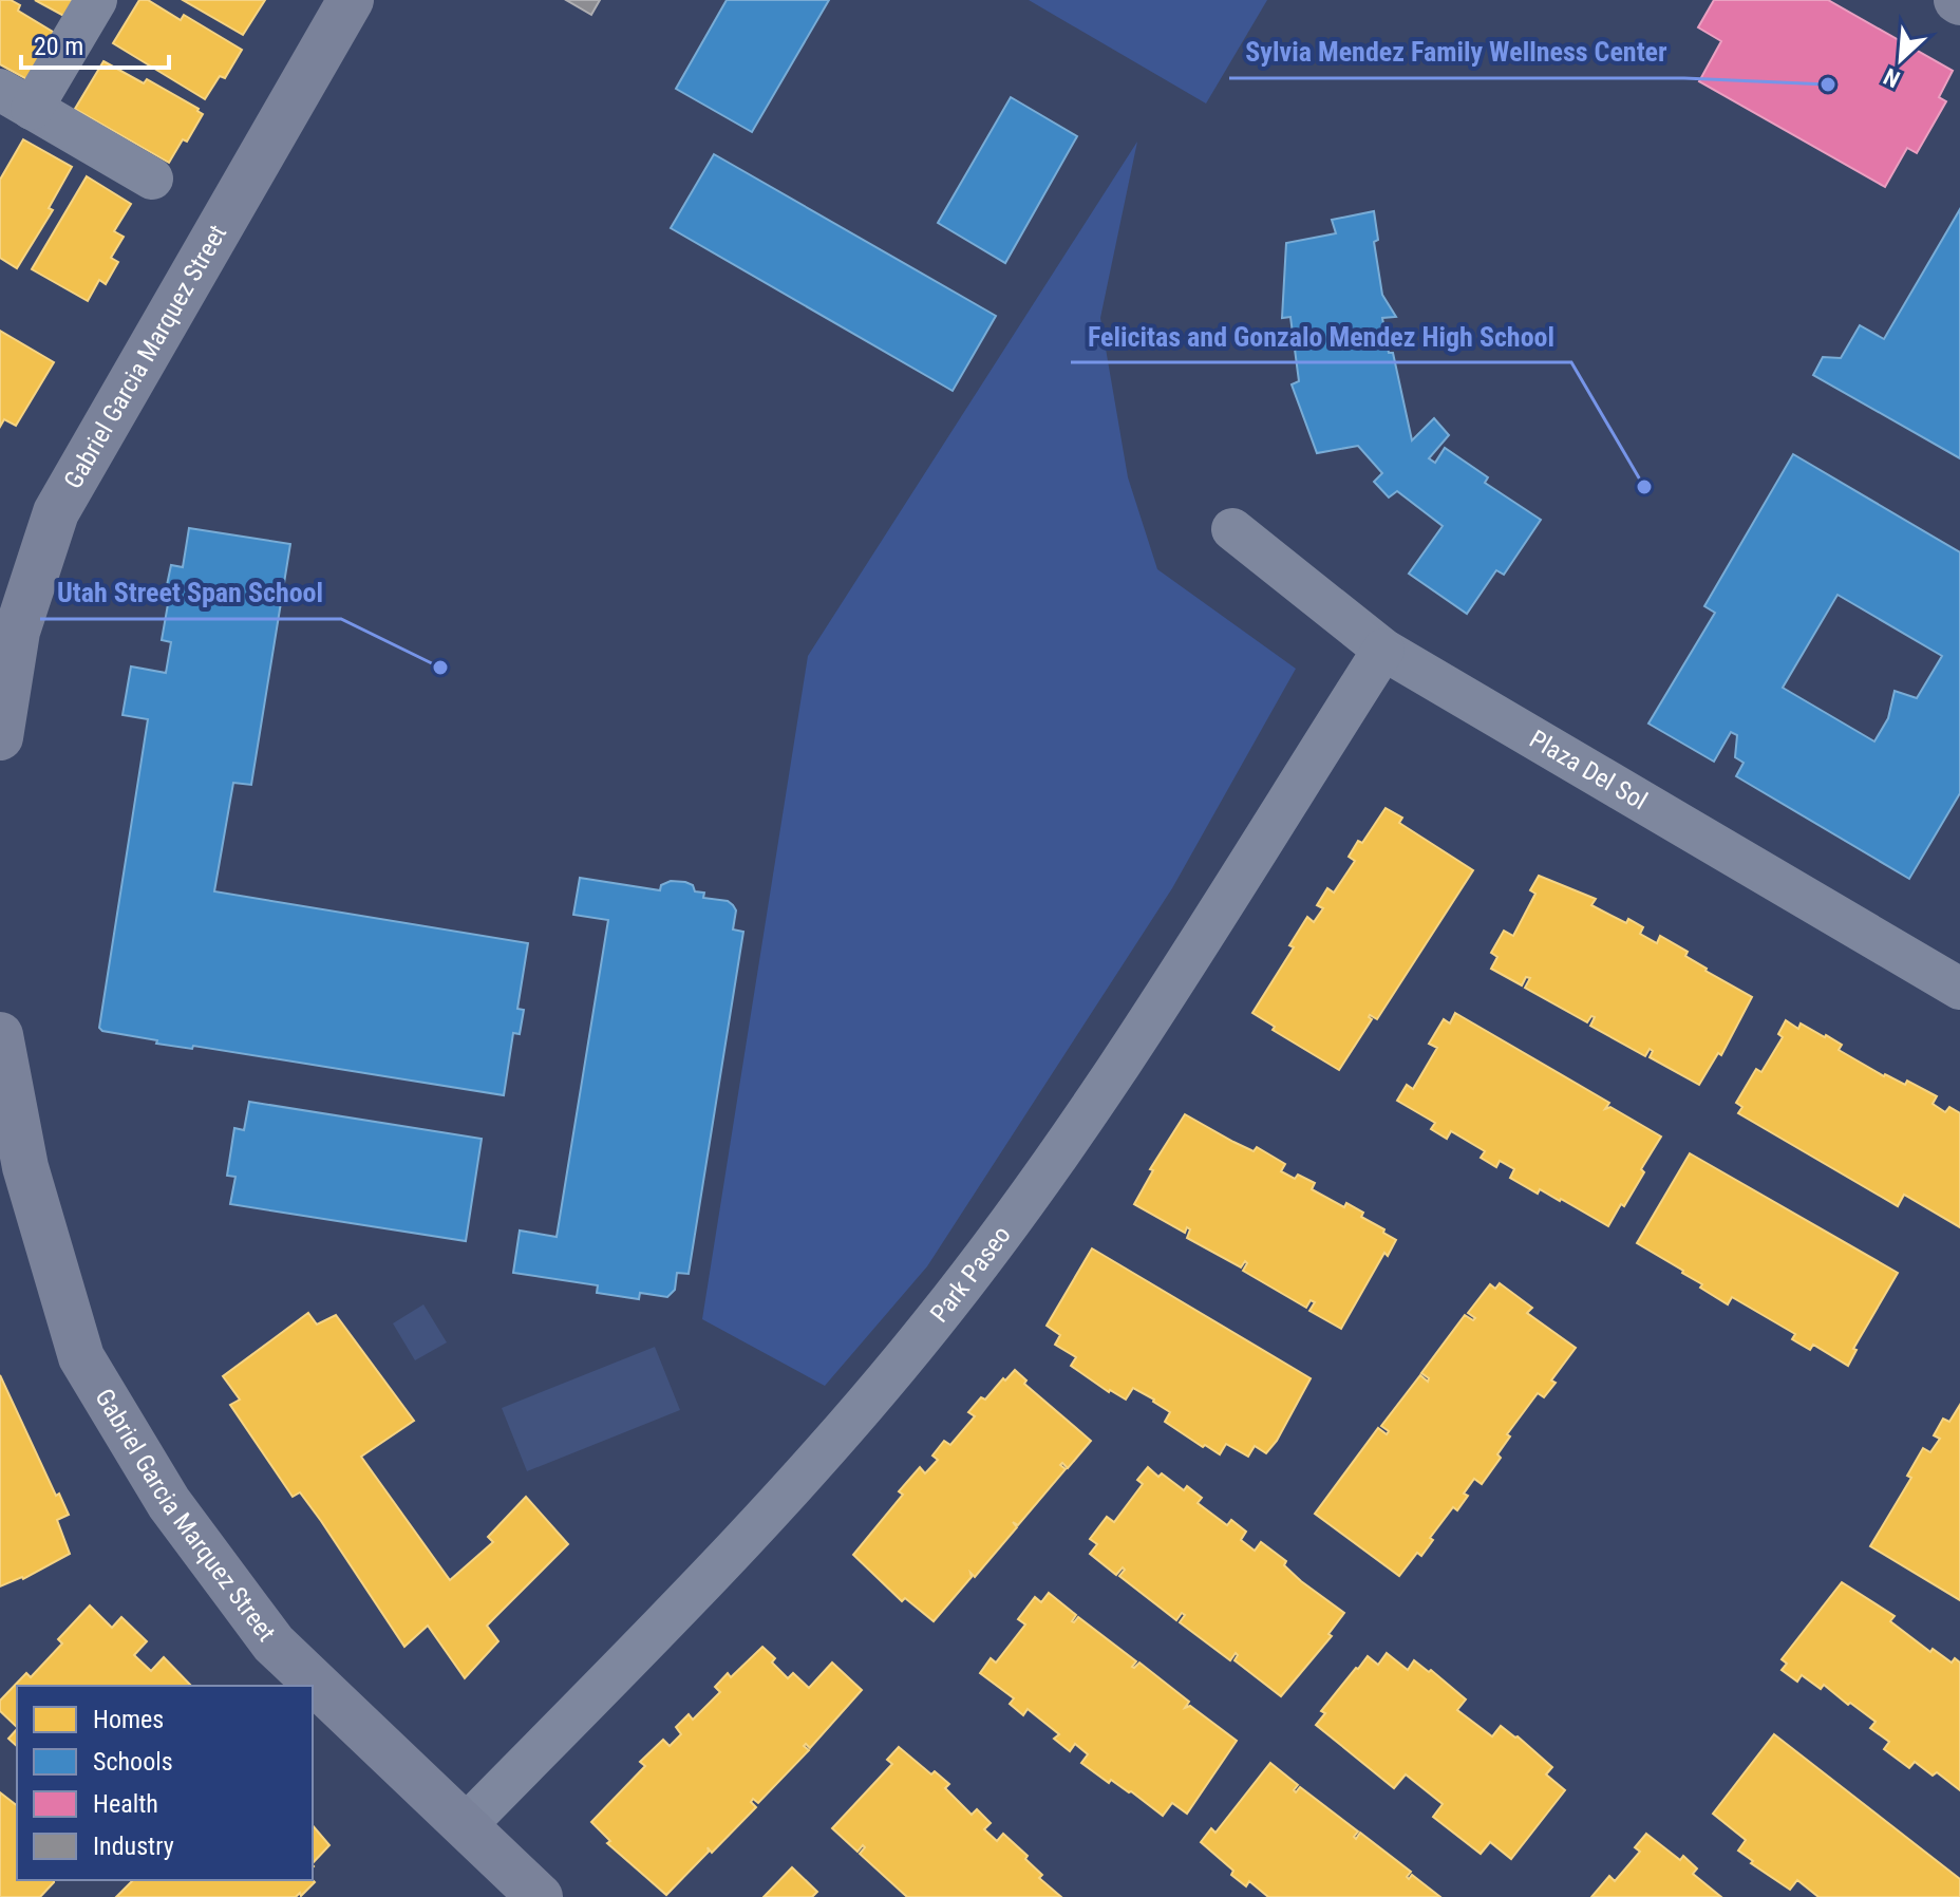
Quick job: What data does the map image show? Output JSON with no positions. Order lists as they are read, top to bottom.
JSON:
{
  "streets": {
    "street": ["Gabriel Garcia Marquez Street", "Plaza Del Sol", "Park Paseo"]
  },
  "crossings": [
    ["Gabriel Garcia Marquez Street", "Park Paseo"],
    ["Plaza Del Sol", "Park Paseo"]
  ],
  "places": ["Sylvia Mendez Family Wellness Center", "Felicitas and Gonzalo Mendez High School", "Utah Street Span School"],
  "legend": [
    "Homes",
    "Schools",
    "Health",
    "Industry"
  ],
  "scale_bar": "20 m",
  "north": "bottom left"
}
